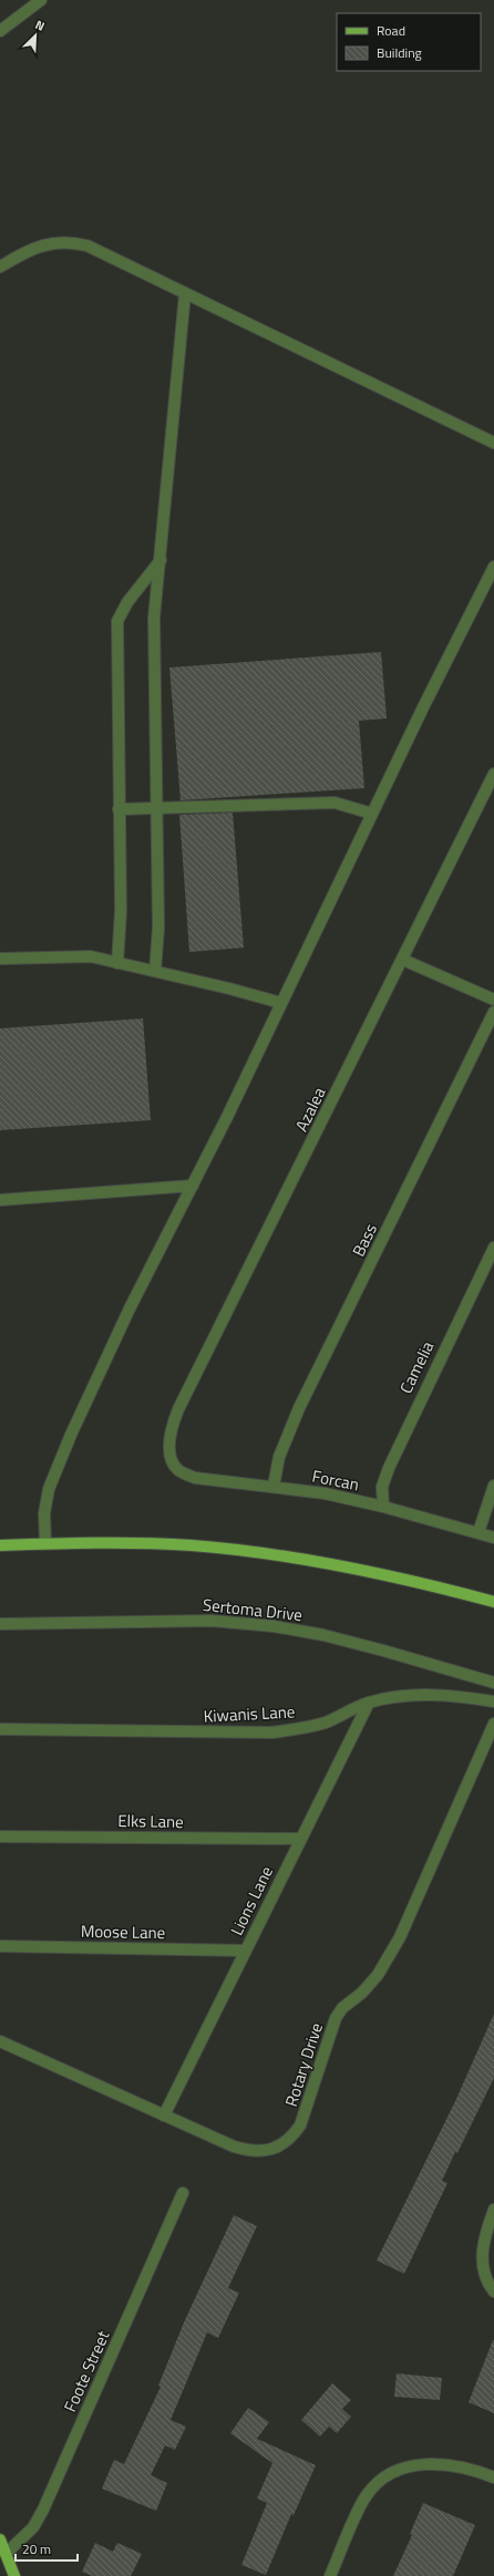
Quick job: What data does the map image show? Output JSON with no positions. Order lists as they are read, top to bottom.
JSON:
{
  "streets": {
    "street": [
      "Azalea",
      "Bass",
      "Camelia",
      "Forcan",
      "Sertoma Drive",
      "Kiwanis Lane",
      "Elks Lane",
      "Lions Lane",
      "Moose Lane",
      "Rotary Drive",
      "Foote Street"
    ]
  },
  "crossings": [
    ["Azalea", "Forcan"],
    ["Bass", "Forcan"],
    ["Camelia", "Forcan"],
    ["Kiwanis Lane", "Lions Lane"],
    ["Elks Lane", "Lions Lane"],
    ["Lions Lane", "Moose Lane"],
    ["Lions Lane", "Rotary Drive"]
  ],
  "legend": ["Road", "Building"],
  "scale_bar": "20 m",
  "north": "top right"
}
